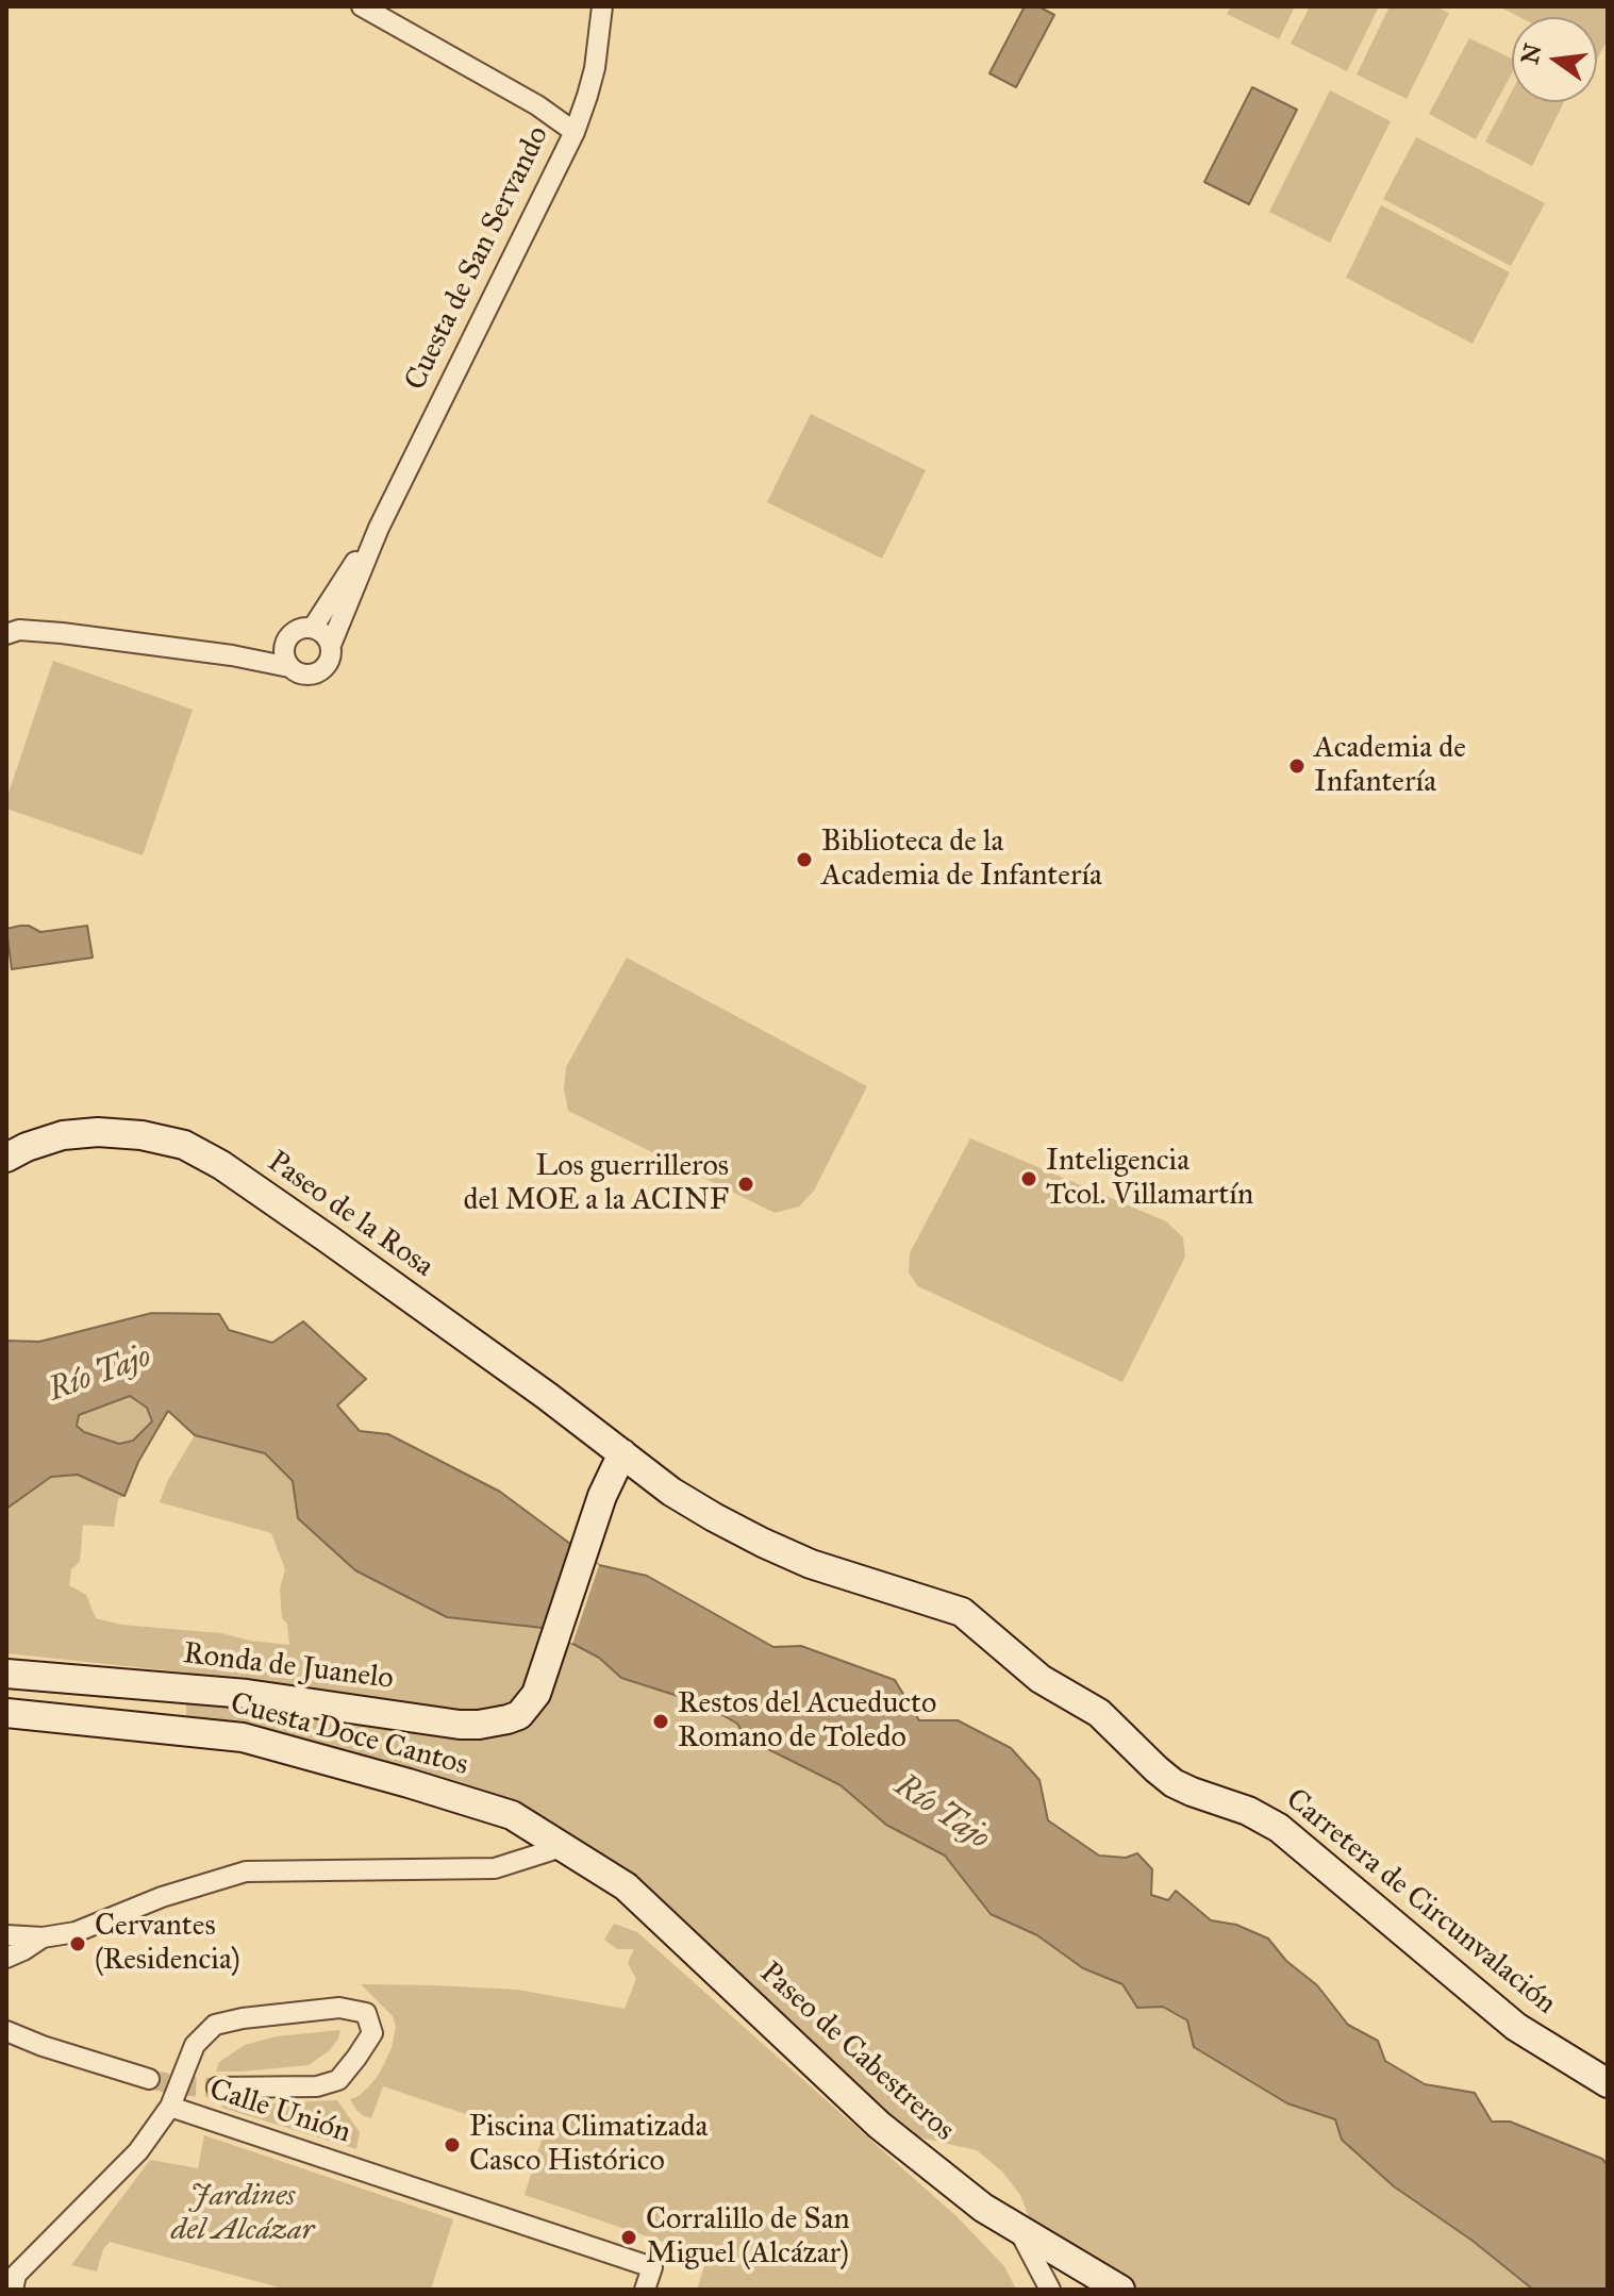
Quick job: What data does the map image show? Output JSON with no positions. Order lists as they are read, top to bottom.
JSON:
{
  "streets": {
    "street": [
      "Cuesta de San Servando",
      "Paseo de la Rosa",
      "Ronda de Juanelo",
      "Cuesta Doce Cantos",
      "Carretera de Circunvalación",
      "Paseo de Cabestreros",
      "Calle Unión"
    ]
  },
  "crossings": [
    ["Paseo de la Rosa", "Ronda de Juanelo"],
    ["Paseo de la Rosa", "Carretera de Circunvalación"],
    ["Ronda de Juanelo", "Carretera de Circunvalación"],
    ["Cuesta Doce Cantos", "Paseo de Cabestreros"]
  ],
  "water": ["Río Tajo"],
  "parks": ["Jardines del Alcázar"],
  "places": [
    "Academia de Infantería",
    "Biblioteca de la Academia de Infantería",
    "Inteligencia Tcol. Villamartín",
    "Los guerrilleros del MOE a la ACINF",
    "Restos del Acueducto Romano de Toledo",
    "Cervantes (Residencia)",
    "Piscina Climatizada Casco Histórico",
    "Corralillo de San Miguel (Alcázar)"
  ],
  "north": "left"
}
